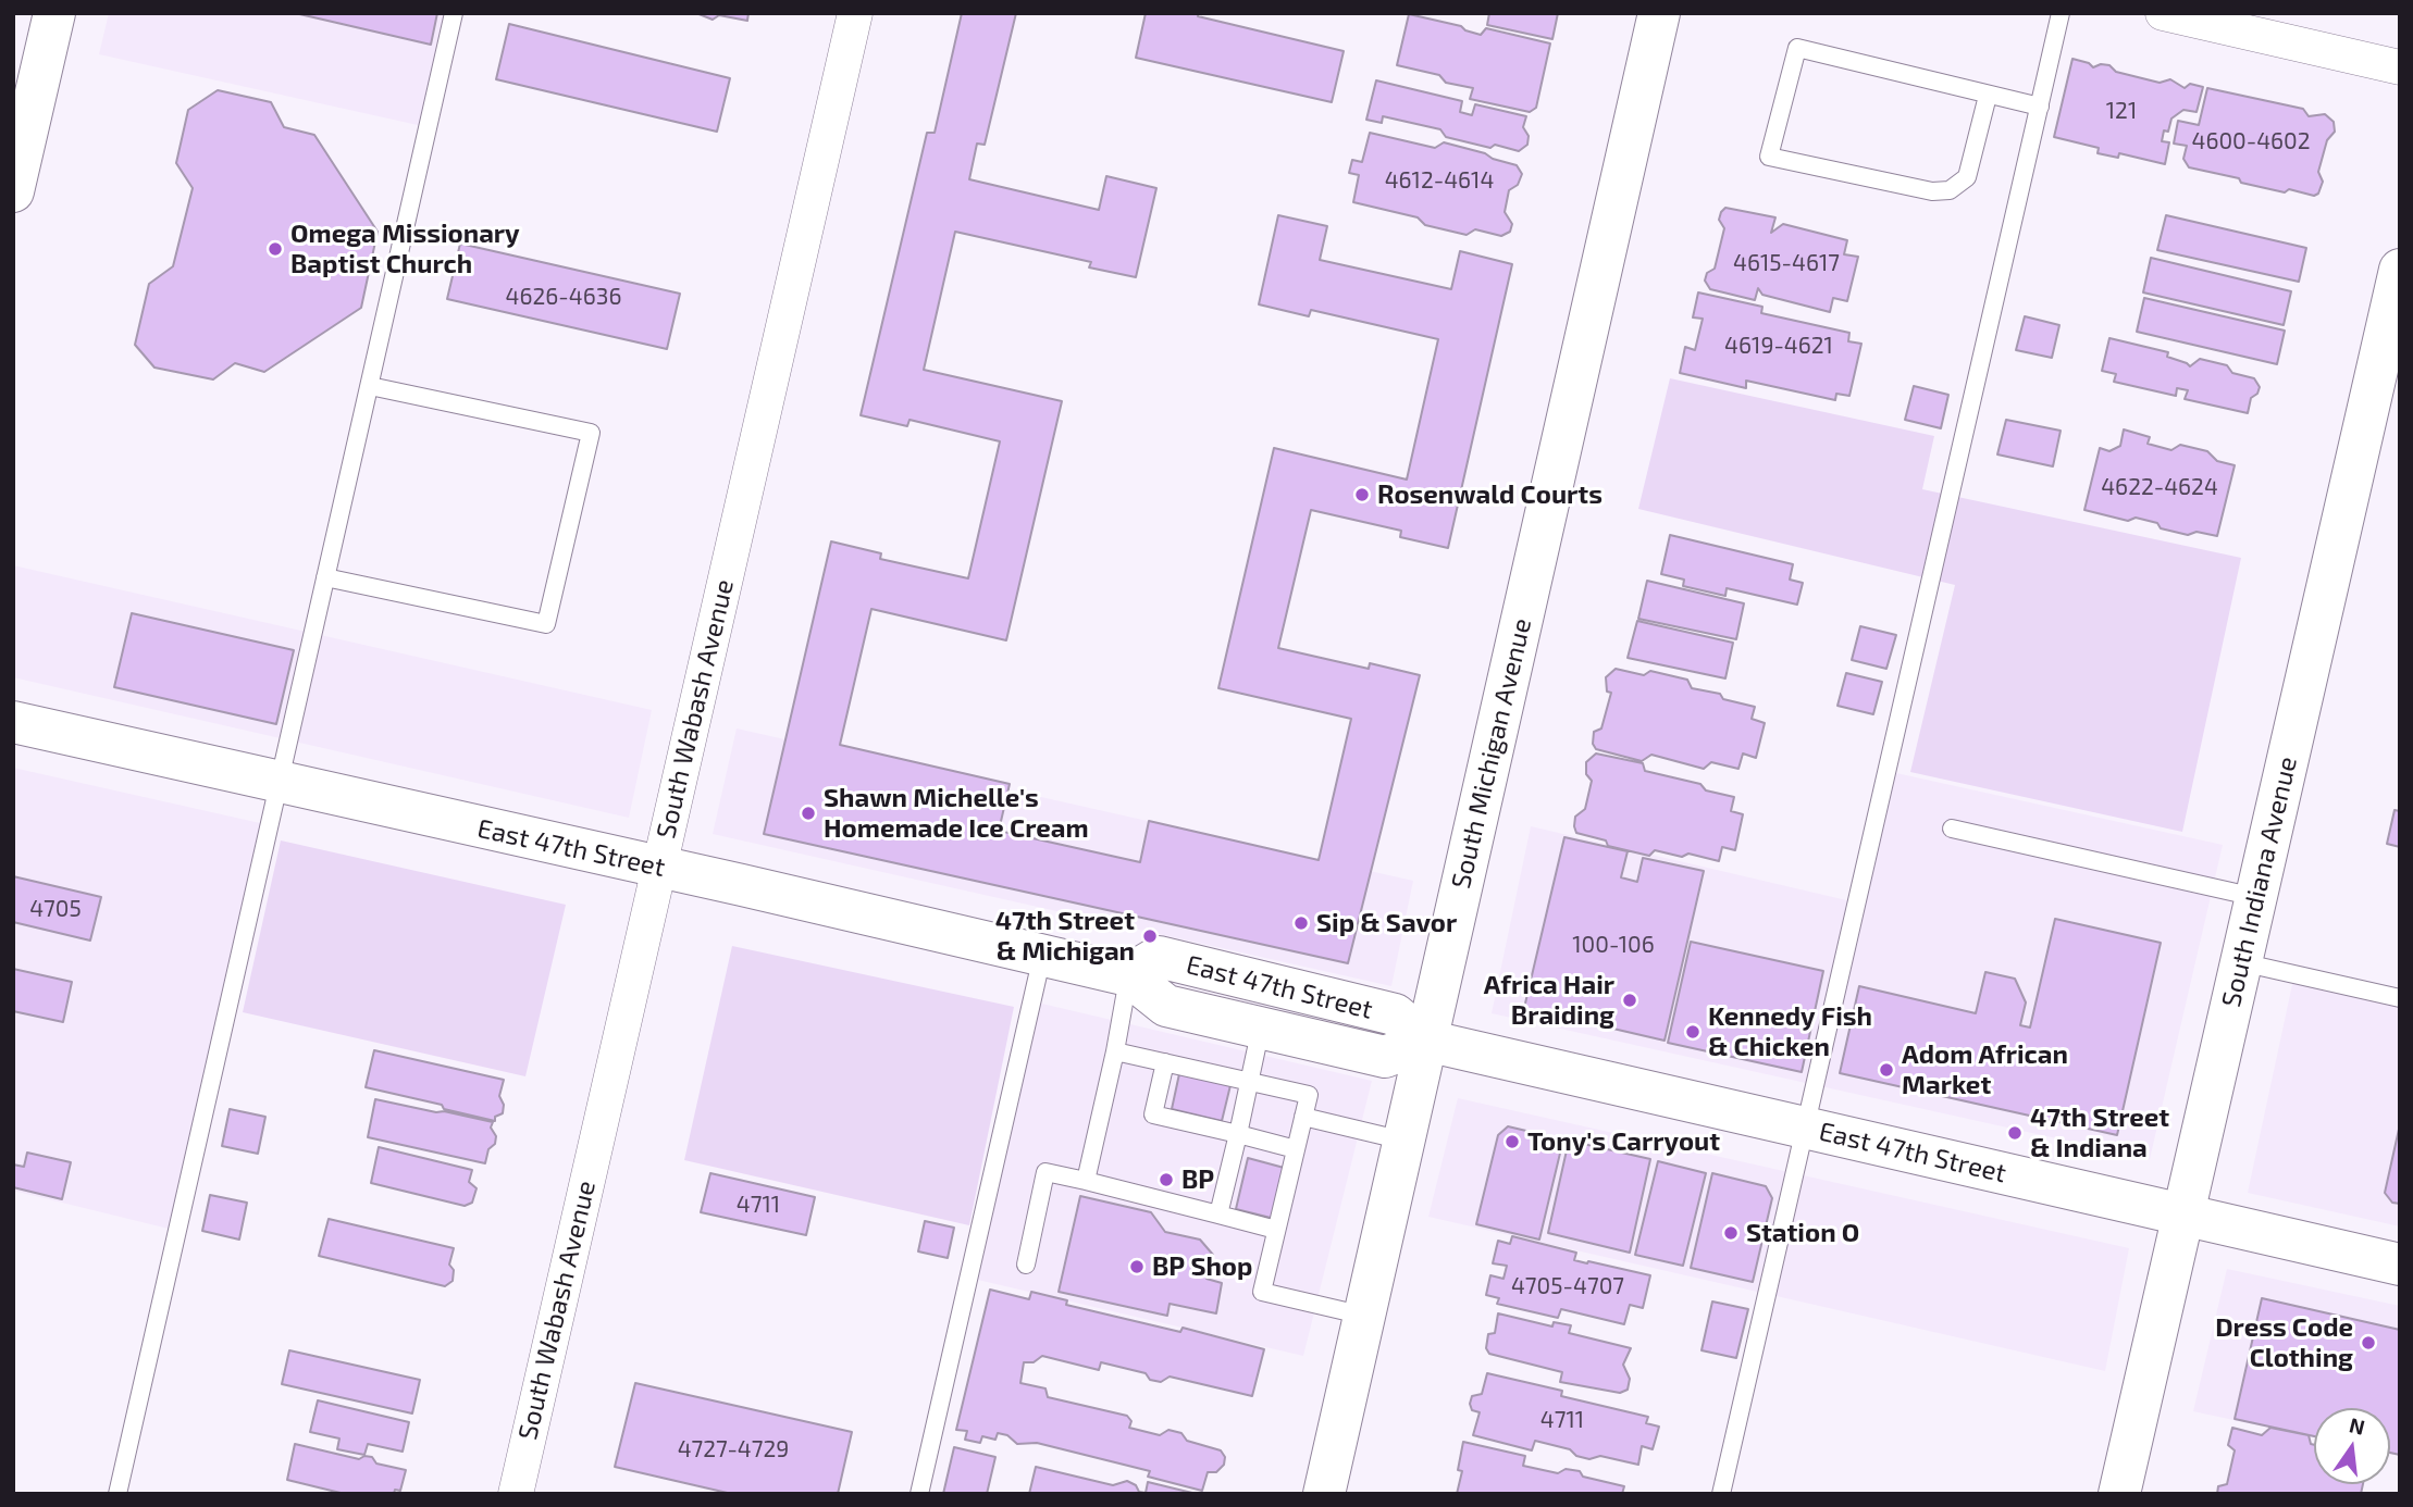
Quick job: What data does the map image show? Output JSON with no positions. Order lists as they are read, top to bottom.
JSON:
{
  "streets": {
    "main road": ["South Michigan Avenue", "East 47th Street", "South Indiana Avenue"],
    "street": ["South Wabash Avenue"]
  },
  "crossings": [
    ["South Wabash Avenue", "East 47th Street"],
    ["South Michigan Avenue", "East 47th Street"],
    ["East 47th Street", "South Indiana Avenue"]
  ],
  "places": [
    "Omega Missionary Baptist Church",
    "Rosenwald Courts",
    "Shawn Michelle's Homemade Ice Cream",
    "Sip & Savor",
    "47th Street & Michigan",
    "Africa Hair Braiding",
    "Kennedy Fish & Chicken",
    "Adom African Market",
    "47th Street & Indiana",
    "Tony's Carryout",
    "BP",
    "Station O",
    "BP Shop",
    "Dress Code Clothing"
  ],
  "house_numbers": [
    "121",
    "4600-4602",
    "4612-4614",
    "4615-4617",
    "4626-4636",
    "4619-4621",
    "4622-4624",
    "4705",
    "100-106",
    "4711",
    "4705-4707",
    "4711",
    "4727-4729"
  ],
  "north": "top"
}
